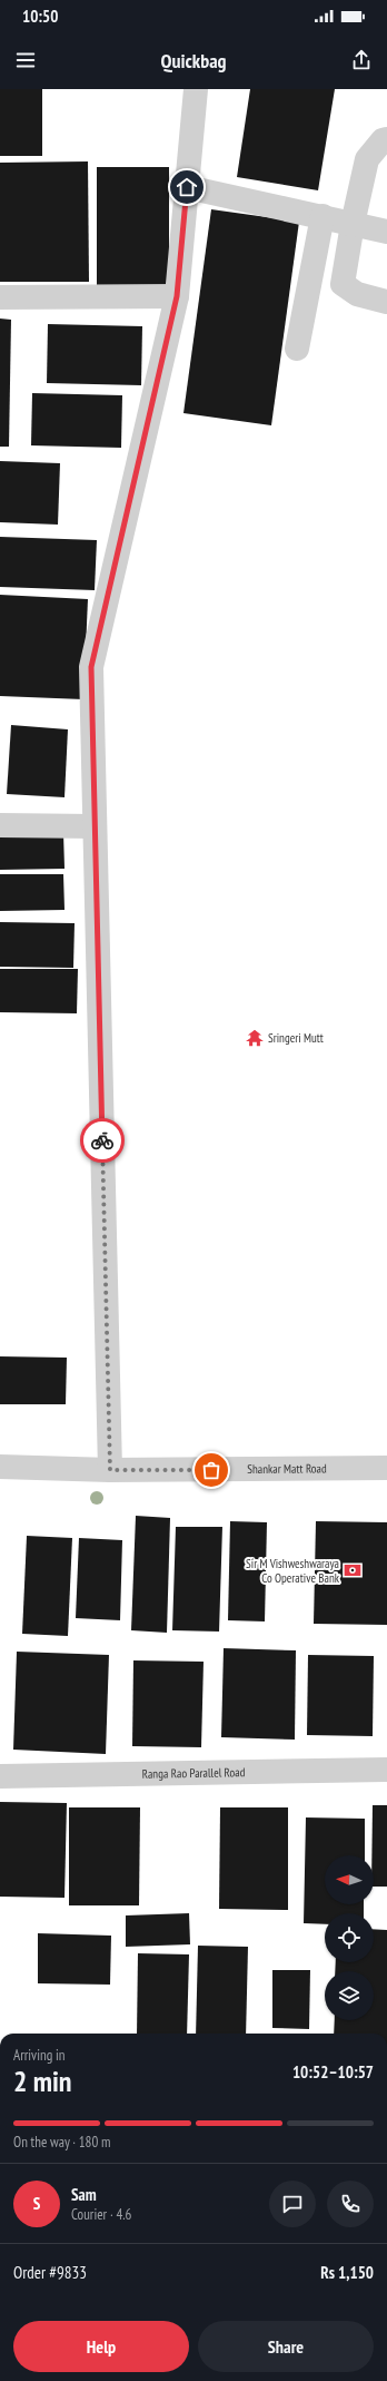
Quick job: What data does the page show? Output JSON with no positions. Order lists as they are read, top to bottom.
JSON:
{
  "streets": {
    "street": ["Shankar Matt Road", "Ranga Rao Parallel Road"]
  },
  "places": {
    "temple": ["Sringeri Mutt"],
    "bank": ["Sir M Vishweshwaraya Co Operative Bank"]
  },
  "north": "left",
  "page": {
    "status": "10:50",
    "header": "Quickbag",
    "heading": ["2 min", "Arriving in", "10:52–10:57"],
    "panel": [
      "Sam",
      "Courier · 4.6",
      "Order #9833",
      "Rs 1,150"
    ],
    "bar": "On the way · 180 m",
    "round": "S",
    "buttons": ["Help", "Share"]
  }
}
